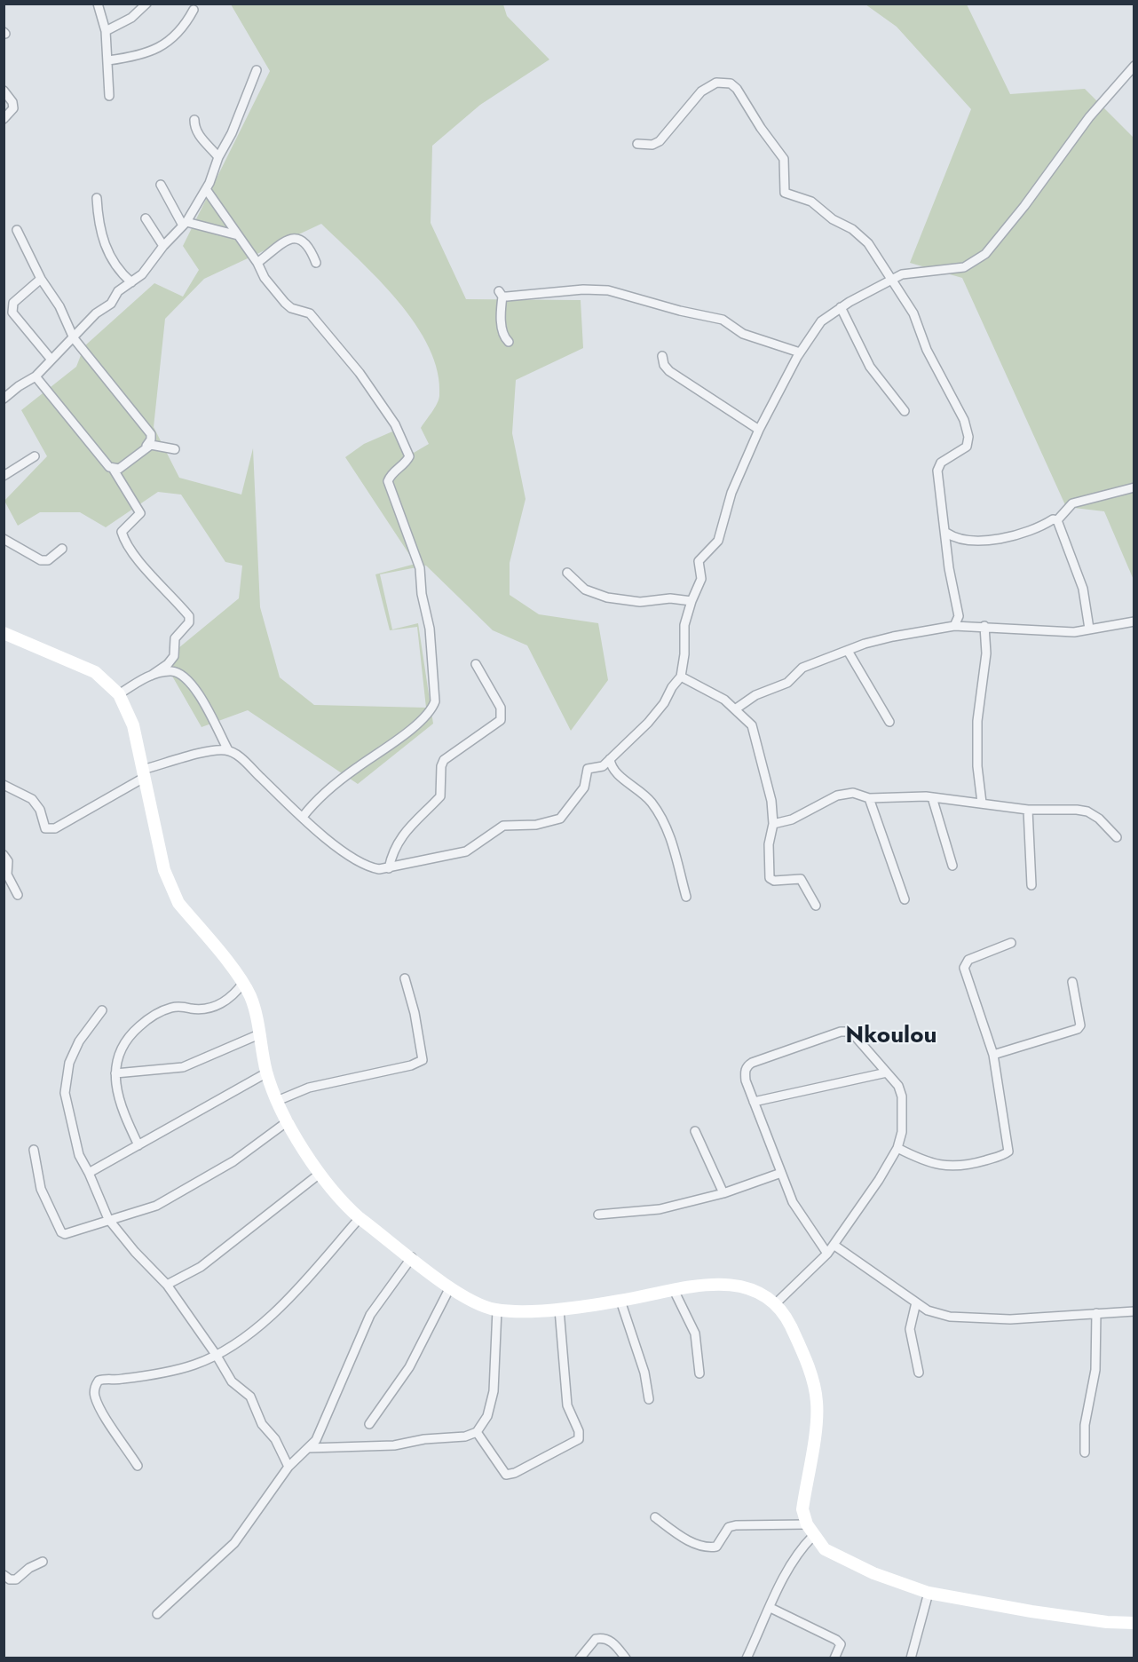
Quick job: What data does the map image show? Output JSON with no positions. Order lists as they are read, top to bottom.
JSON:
{
  "districts": ["Nkoulou"]
}
